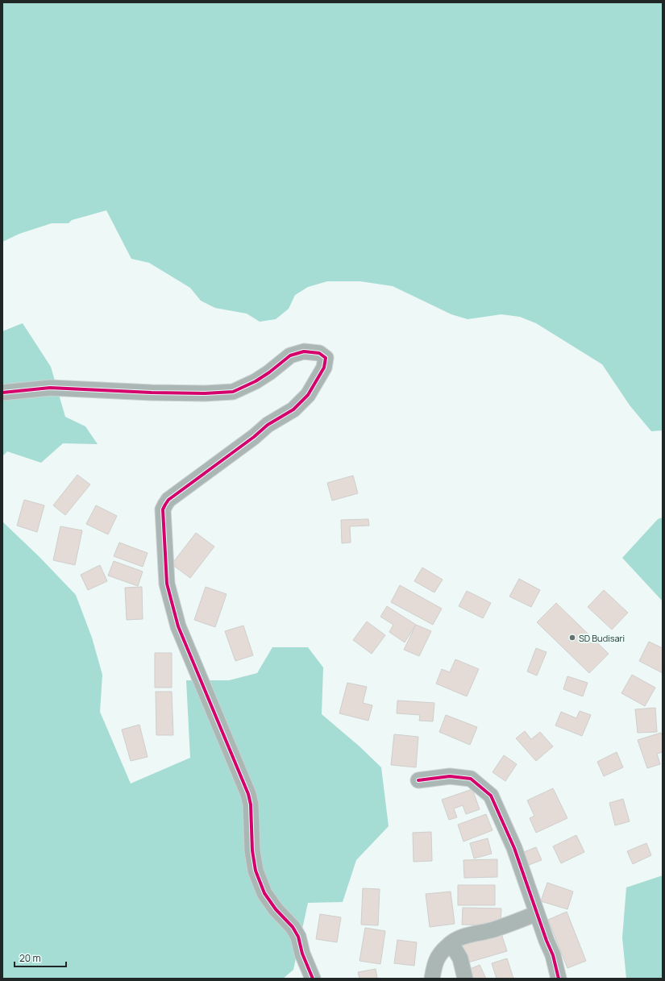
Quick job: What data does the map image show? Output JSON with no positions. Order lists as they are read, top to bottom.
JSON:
{
  "places": ["SD Budisari"],
  "scale_bar": "20 m"
}
